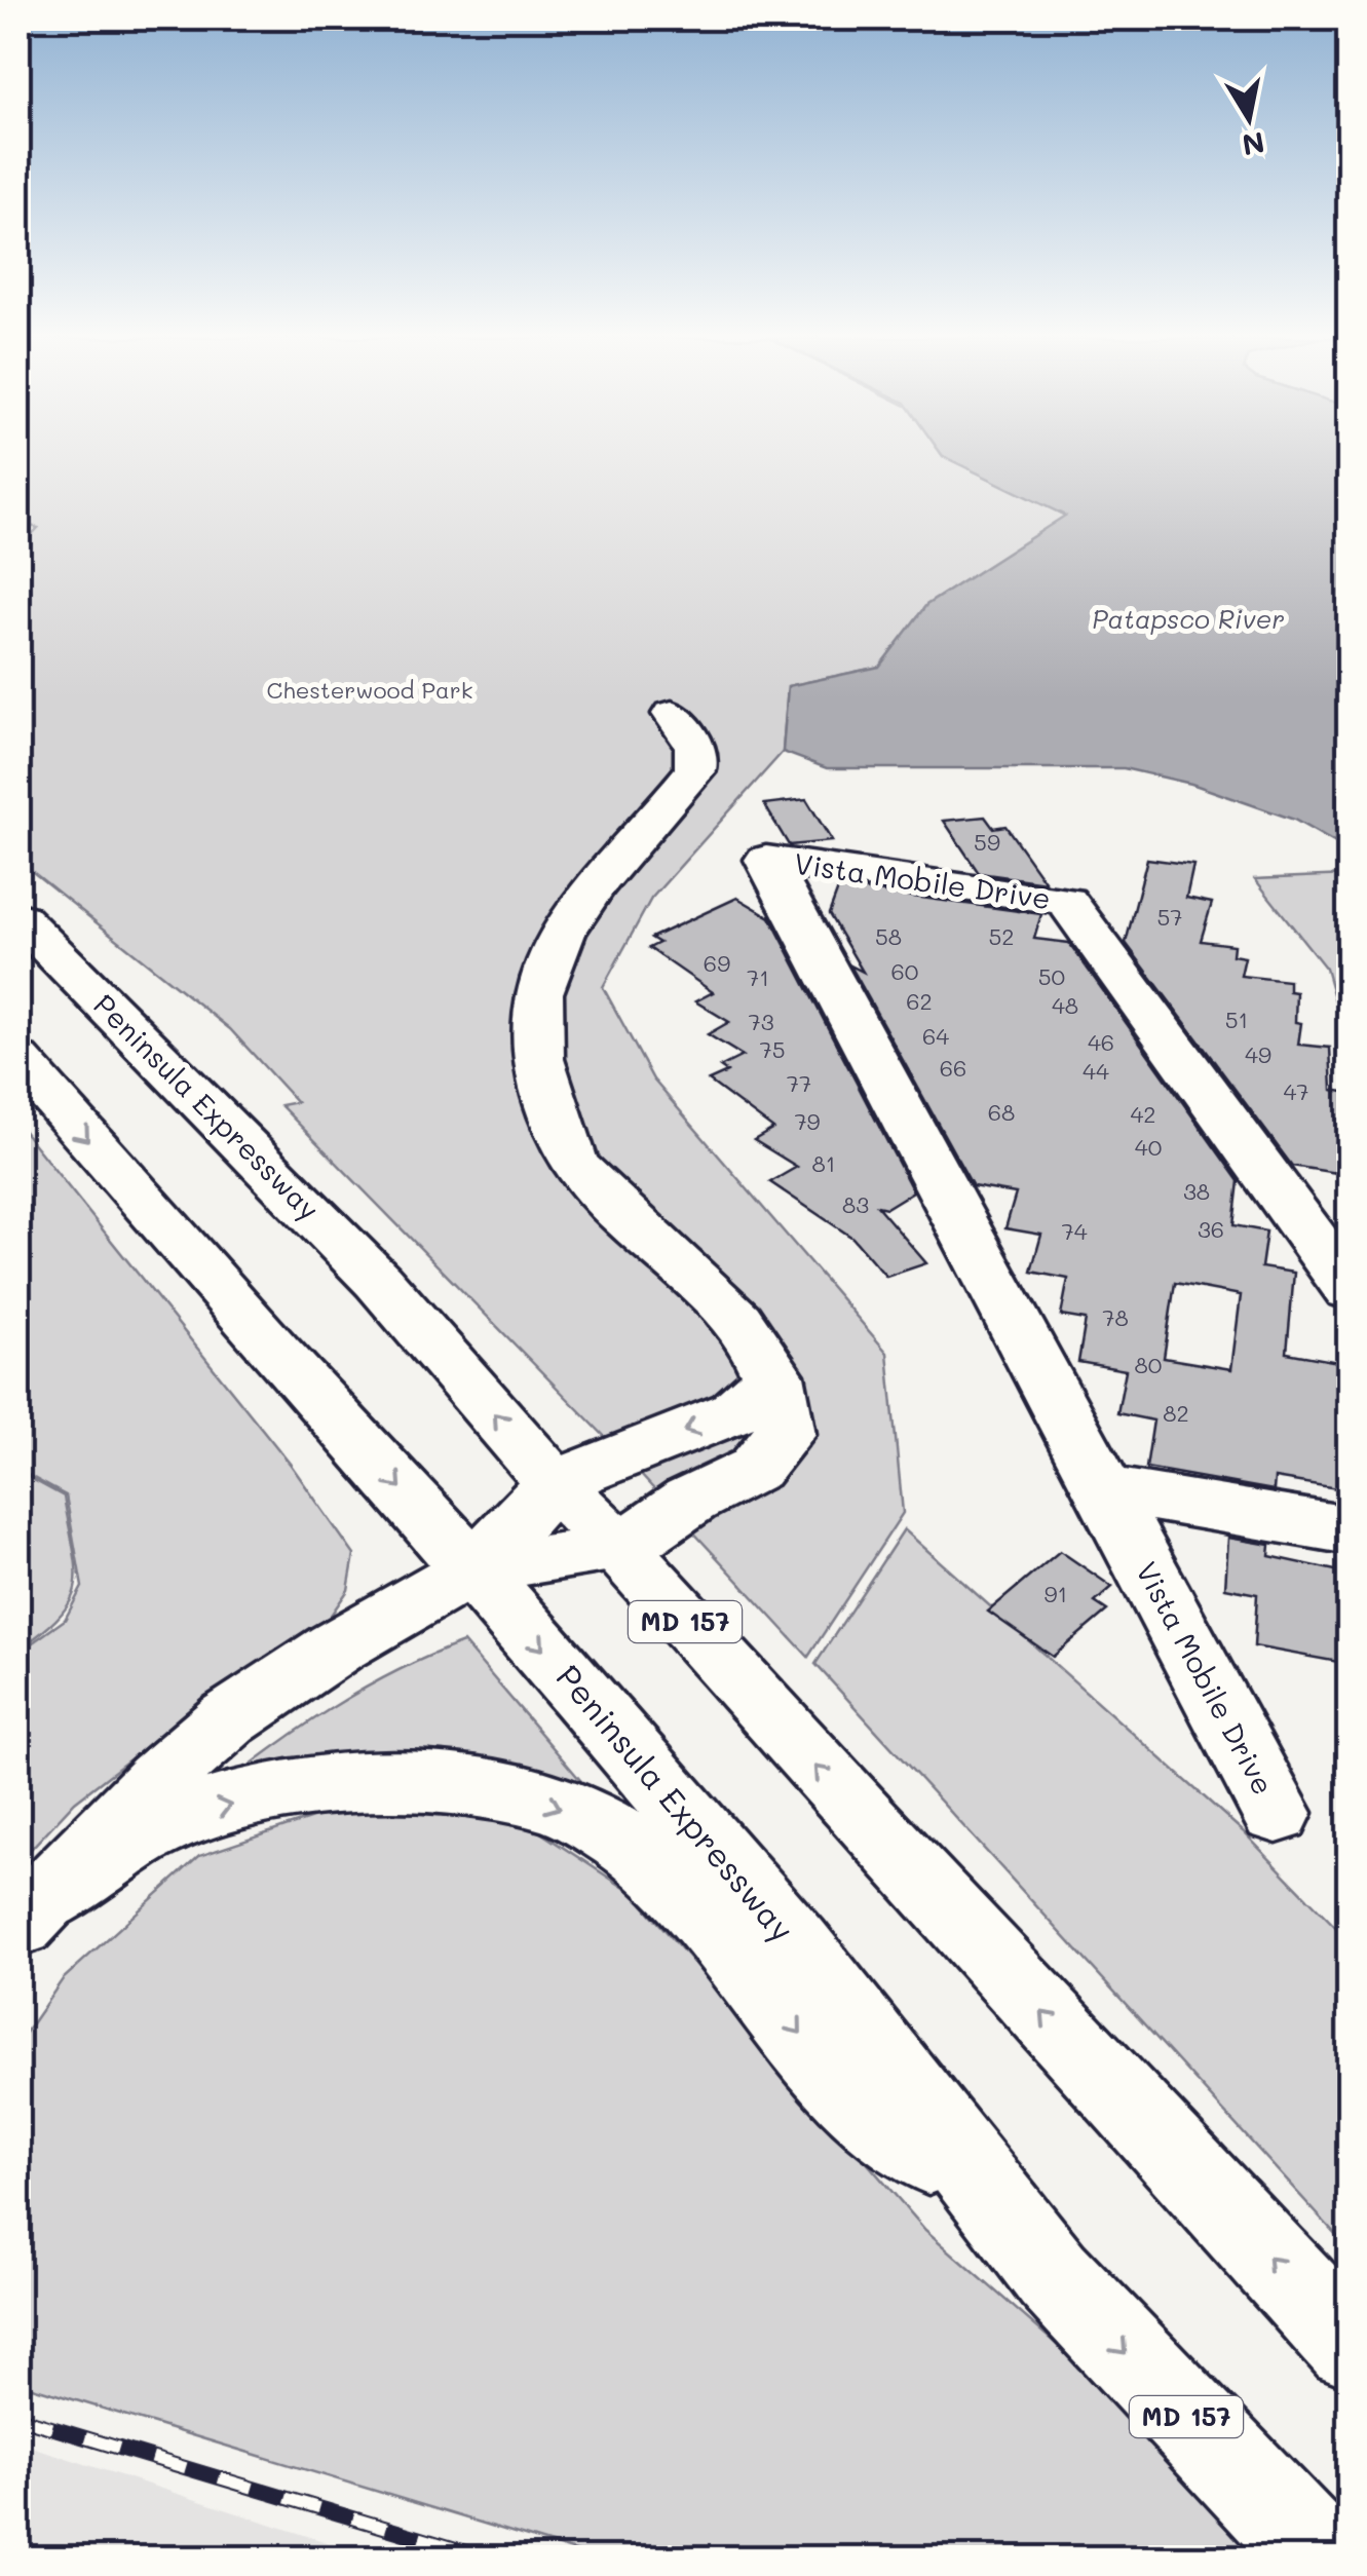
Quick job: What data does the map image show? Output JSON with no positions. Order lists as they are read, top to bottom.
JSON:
{
  "streets": {
    "street": ["Vista Mobile Drive", "Peninsula Expressway", "MD 157"]
  },
  "water": ["Patapsco River"],
  "parks": ["Chesterwood Park"],
  "house_numbers": [
    "59",
    "57",
    "58",
    "52",
    "69",
    "60",
    "50",
    "71",
    "62",
    "48",
    "51",
    "73",
    "64",
    "46",
    "75",
    "49",
    "66",
    "44",
    "77",
    "47",
    "68",
    "42",
    "79",
    "40",
    "81",
    "38",
    "83",
    "36",
    "74",
    "78",
    "80",
    "82",
    "91"
  ],
  "north": "bottom"
}
